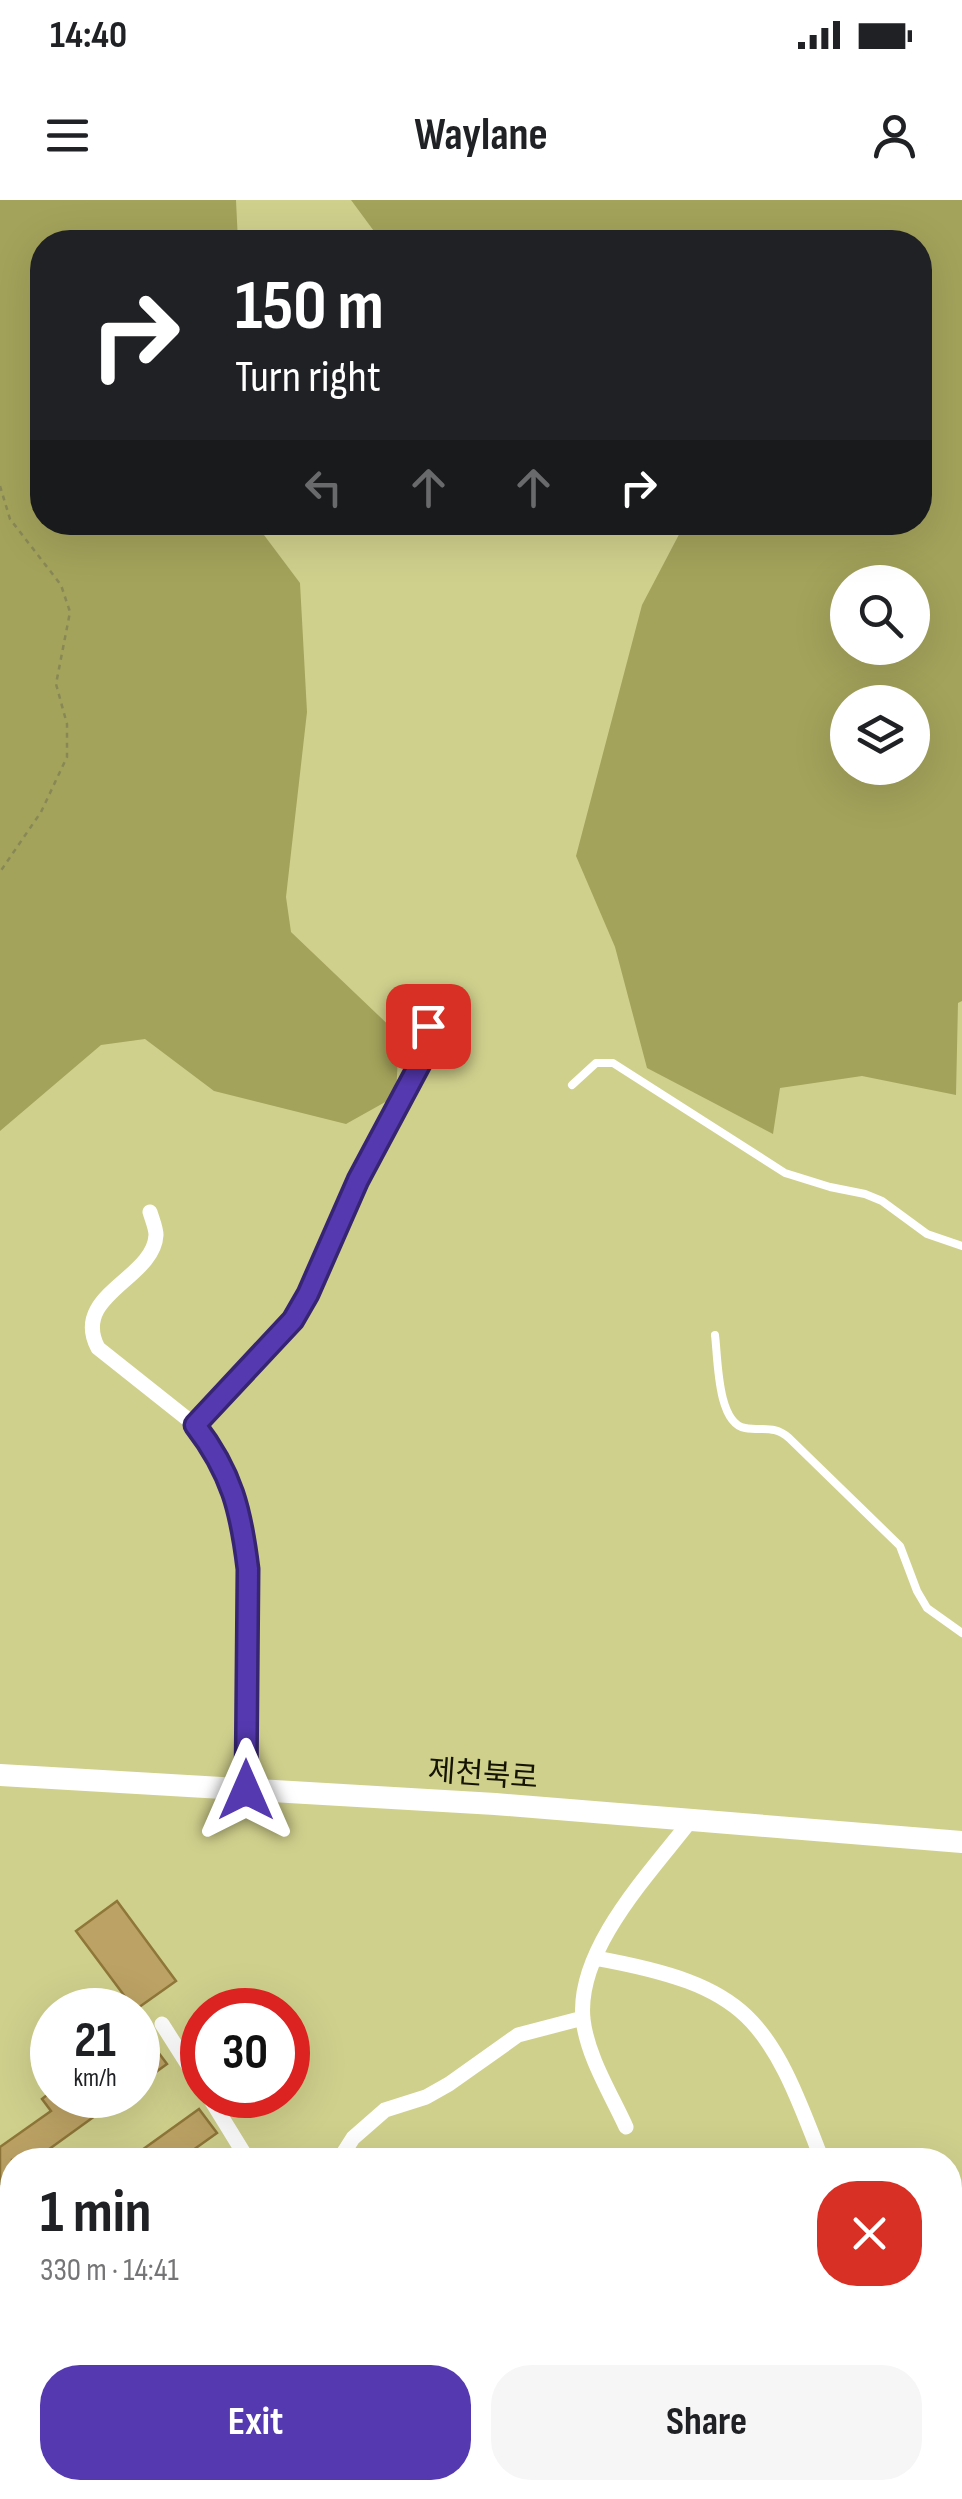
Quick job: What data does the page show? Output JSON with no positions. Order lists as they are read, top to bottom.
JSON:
{
  "streets": {
    "street": ["제천북로"]
  },
  "page": {
    "status": "14:40",
    "header": "Waylane",
    "turn": ["150 m", "Turn right"],
    "speed": "21 km/h",
    "limit": "30",
    "heading": ["1 min", "330 m · 14:41"],
    "buttons": ["Exit", "Share"]
  }
}
